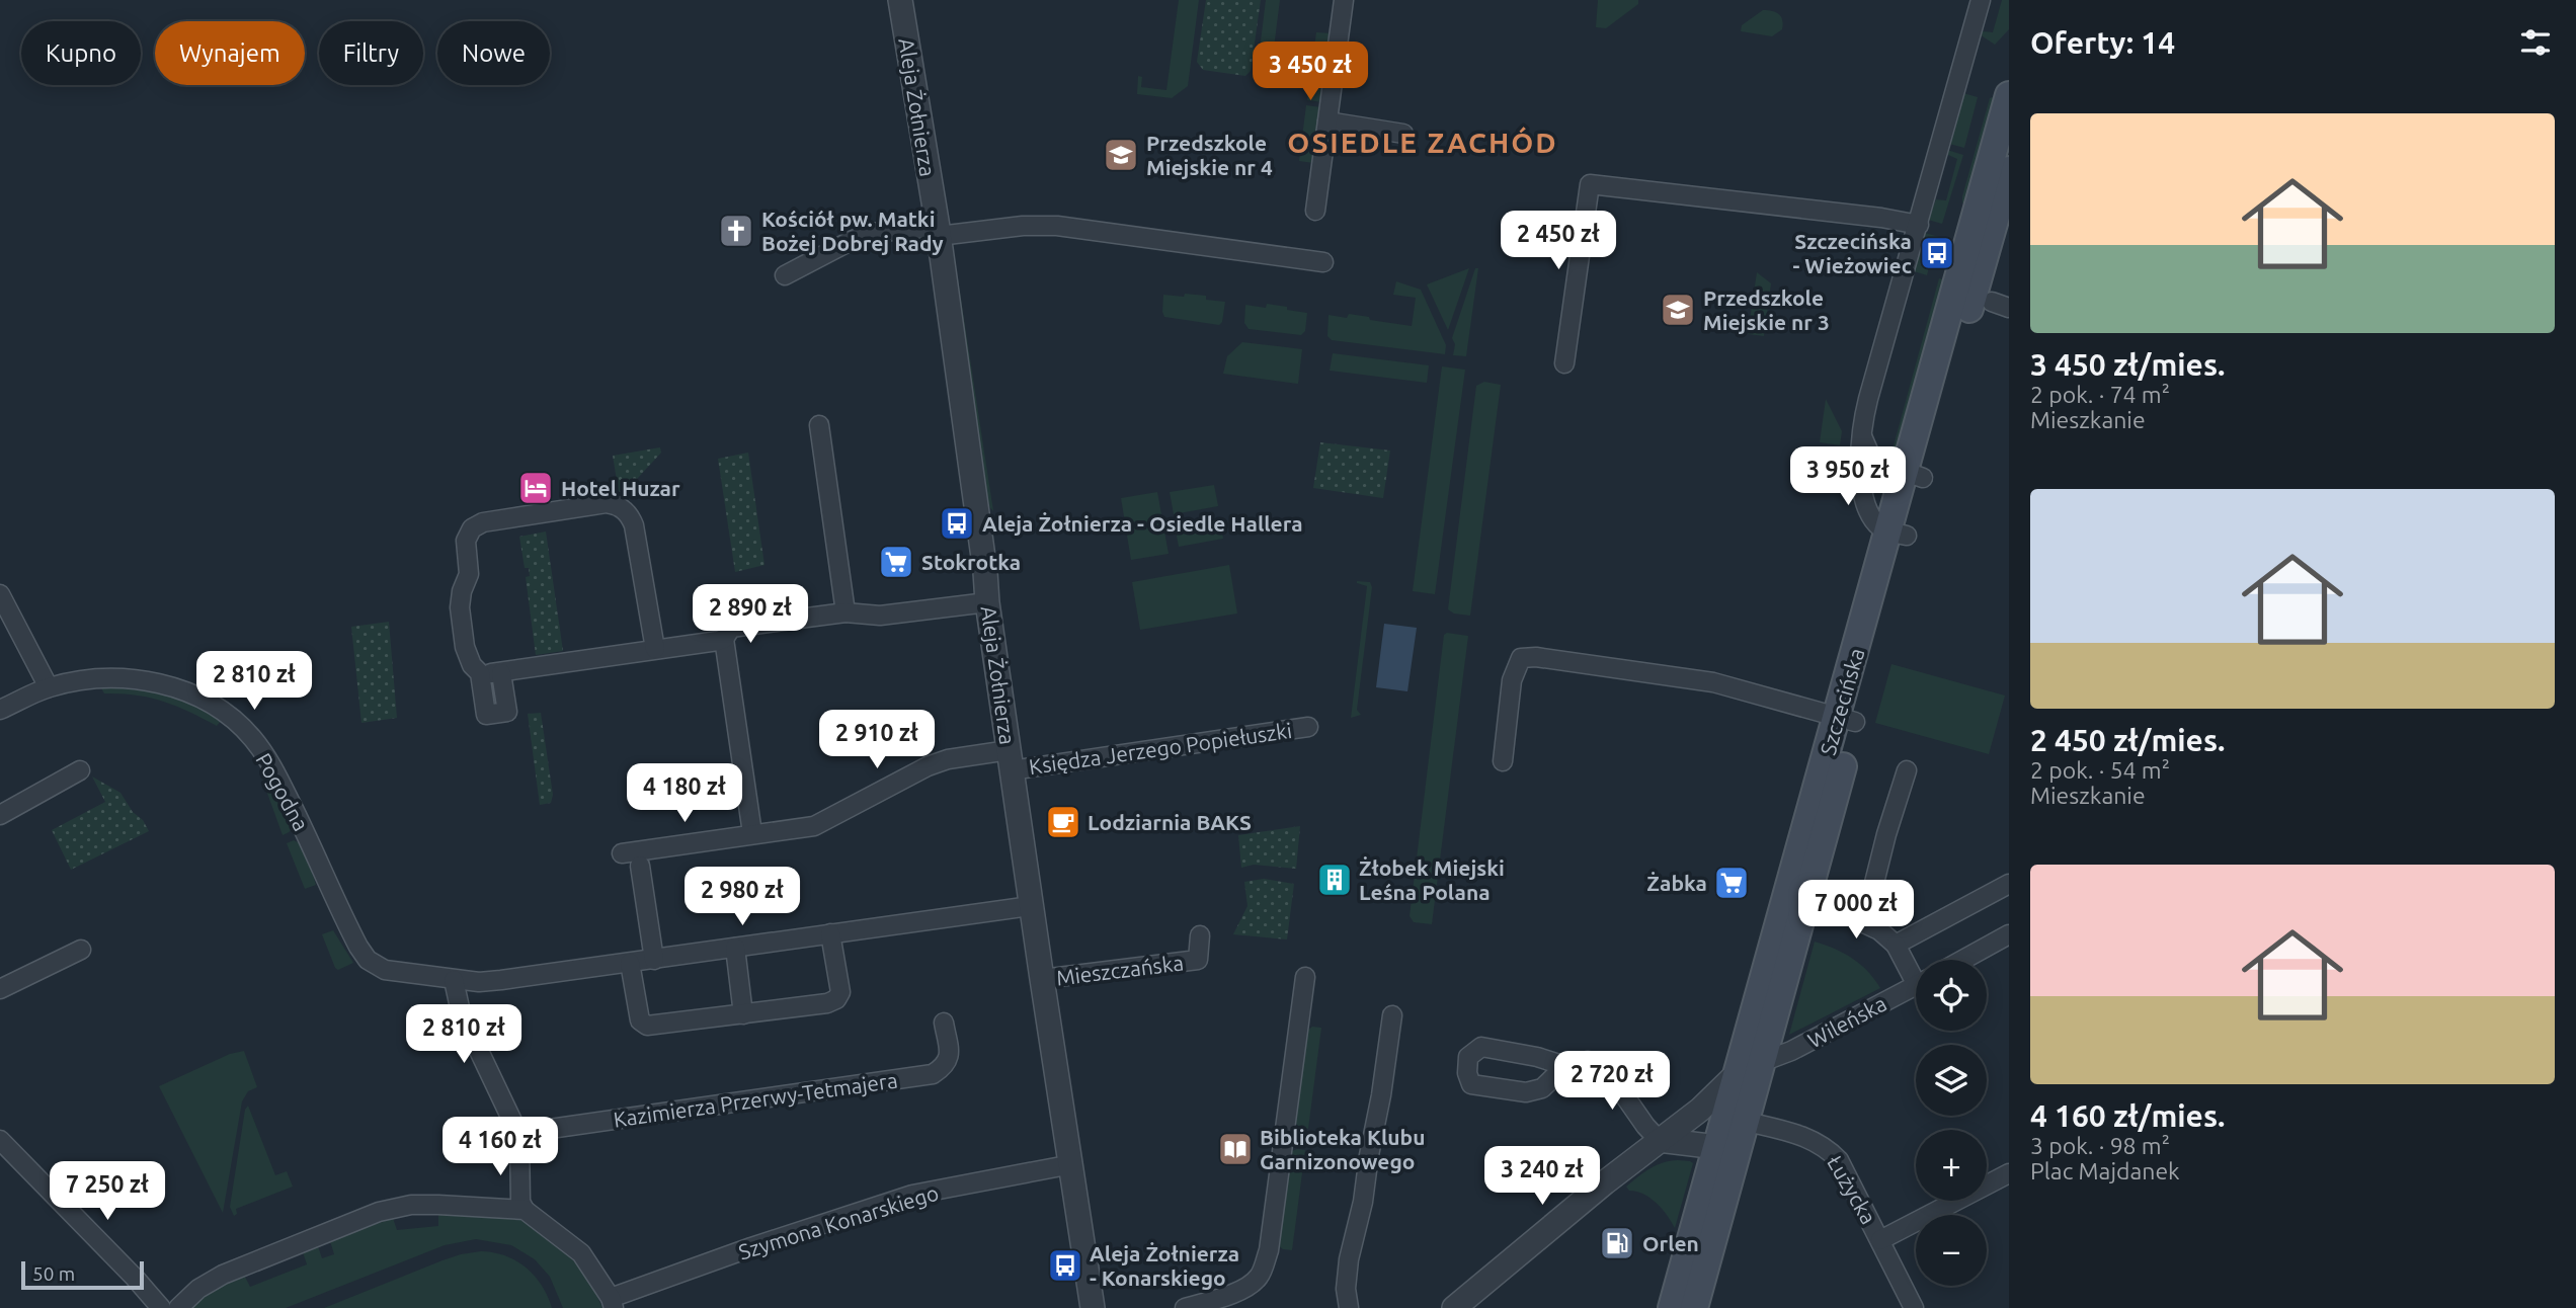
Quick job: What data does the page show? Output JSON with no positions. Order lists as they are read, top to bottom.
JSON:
{
  "streets": {
    "main road": ["Szczecińska"],
    "street": [
      "Aleja Żołnierza",
      "Księdza Jerzego Popiełuszki",
      "Pogodna",
      "Mieszczańska",
      "Wileńska",
      "Kazimierza Przerwy-Tetmajera",
      "Łużycka",
      "Szymona Konarskiego"
    ]
  },
  "crossings": [
    ["Aleja Żołnierza", "Księdza Jerzego Popiełuszki"],
    ["Aleja Żołnierza", "Mieszczańska"],
    ["Aleja Żołnierza", "Szymona Konarskiego"],
    ["Szczecińska", "Wileńska"],
    ["Szczecińska", "Łużycka"]
  ],
  "districts": ["OSIEDLE ZACHÓD"],
  "places": {
    "school or university": ["Przedszkole Miejskie nr 4", "Przedszkole Miejskie nr 3"],
    "church": ["Kościół pw. Matki Bożej Dobrej Rady"],
    "bus stop": ["Szczecińska - Wieżowiec", "Aleja Żołnierza - Osiedle Hallera", "Aleja Żołnierza - Konarskiego"],
    "hotel": ["Hotel Huzar"],
    "supermarket": ["Stokrotka", "Żabka"],
    "cafe": ["Lodziarnia BAKS"],
    "building": ["Żłobek Miejski Leśna Polana"],
    "library": ["Biblioteka Klubu Garnizonowego"],
    "fuel station": ["Orlen"]
  },
  "scale_bar": "50 m",
  "page": {
    "heading": "Oferty: 14",
    "chip": [
      "Kupno",
      "Wynajem",
      "Filtry",
      "Nowe"
    ],
    "price": [
      "3 450 zł",
      "2 450 zł",
      "3 950 zł",
      "2 890 zł",
      "2 810 zł",
      "2 910 zł",
      "4 180 zł",
      "2 980 zł",
      "7 000 zł",
      "2 810 zł",
      "2 720 zł",
      "4 160 zł",
      "3 240 zł",
      "7 250 zł"
    ],
    "list": [
      {
        "name": "3 450 zł/mies.",
        "note": "2 pok. · 74 m² · Mieszkanie"
      },
      {
        "name": "2 450 zł/mies.",
        "note": "2 pok. · 54 m² · Mieszkanie"
      },
      {
        "name": "4 160 zł/mies.",
        "note": "3 pok. · 98 m² · Plac Majdanek"
      }
    ],
    "map_buttons": ["+", "−"],
    "scale": "50 m"
  }
}
